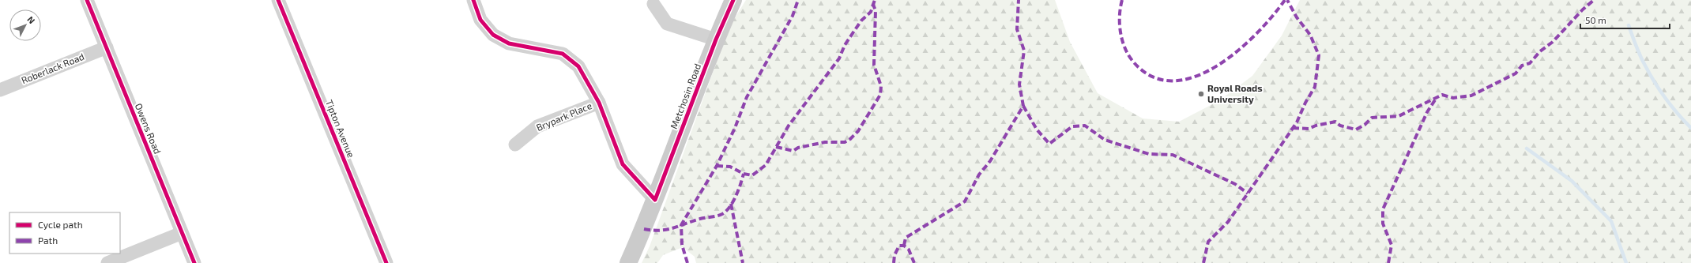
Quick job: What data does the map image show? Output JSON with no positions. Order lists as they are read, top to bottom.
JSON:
{
  "streets": {
    "main road": ["Metchosin Road"],
    "street": [
      "Roberlack Road",
      "Brypark Place",
      "Owens Road",
      "Tipton Avenue"
    ]
  },
  "crossings": [
    ["Roberlack Road", "Owens Road"]
  ],
  "places": ["Royal Roads University"],
  "legend": ["Cycle path", "Path"],
  "scale_bar": "50 m",
  "north": "top right"
}
